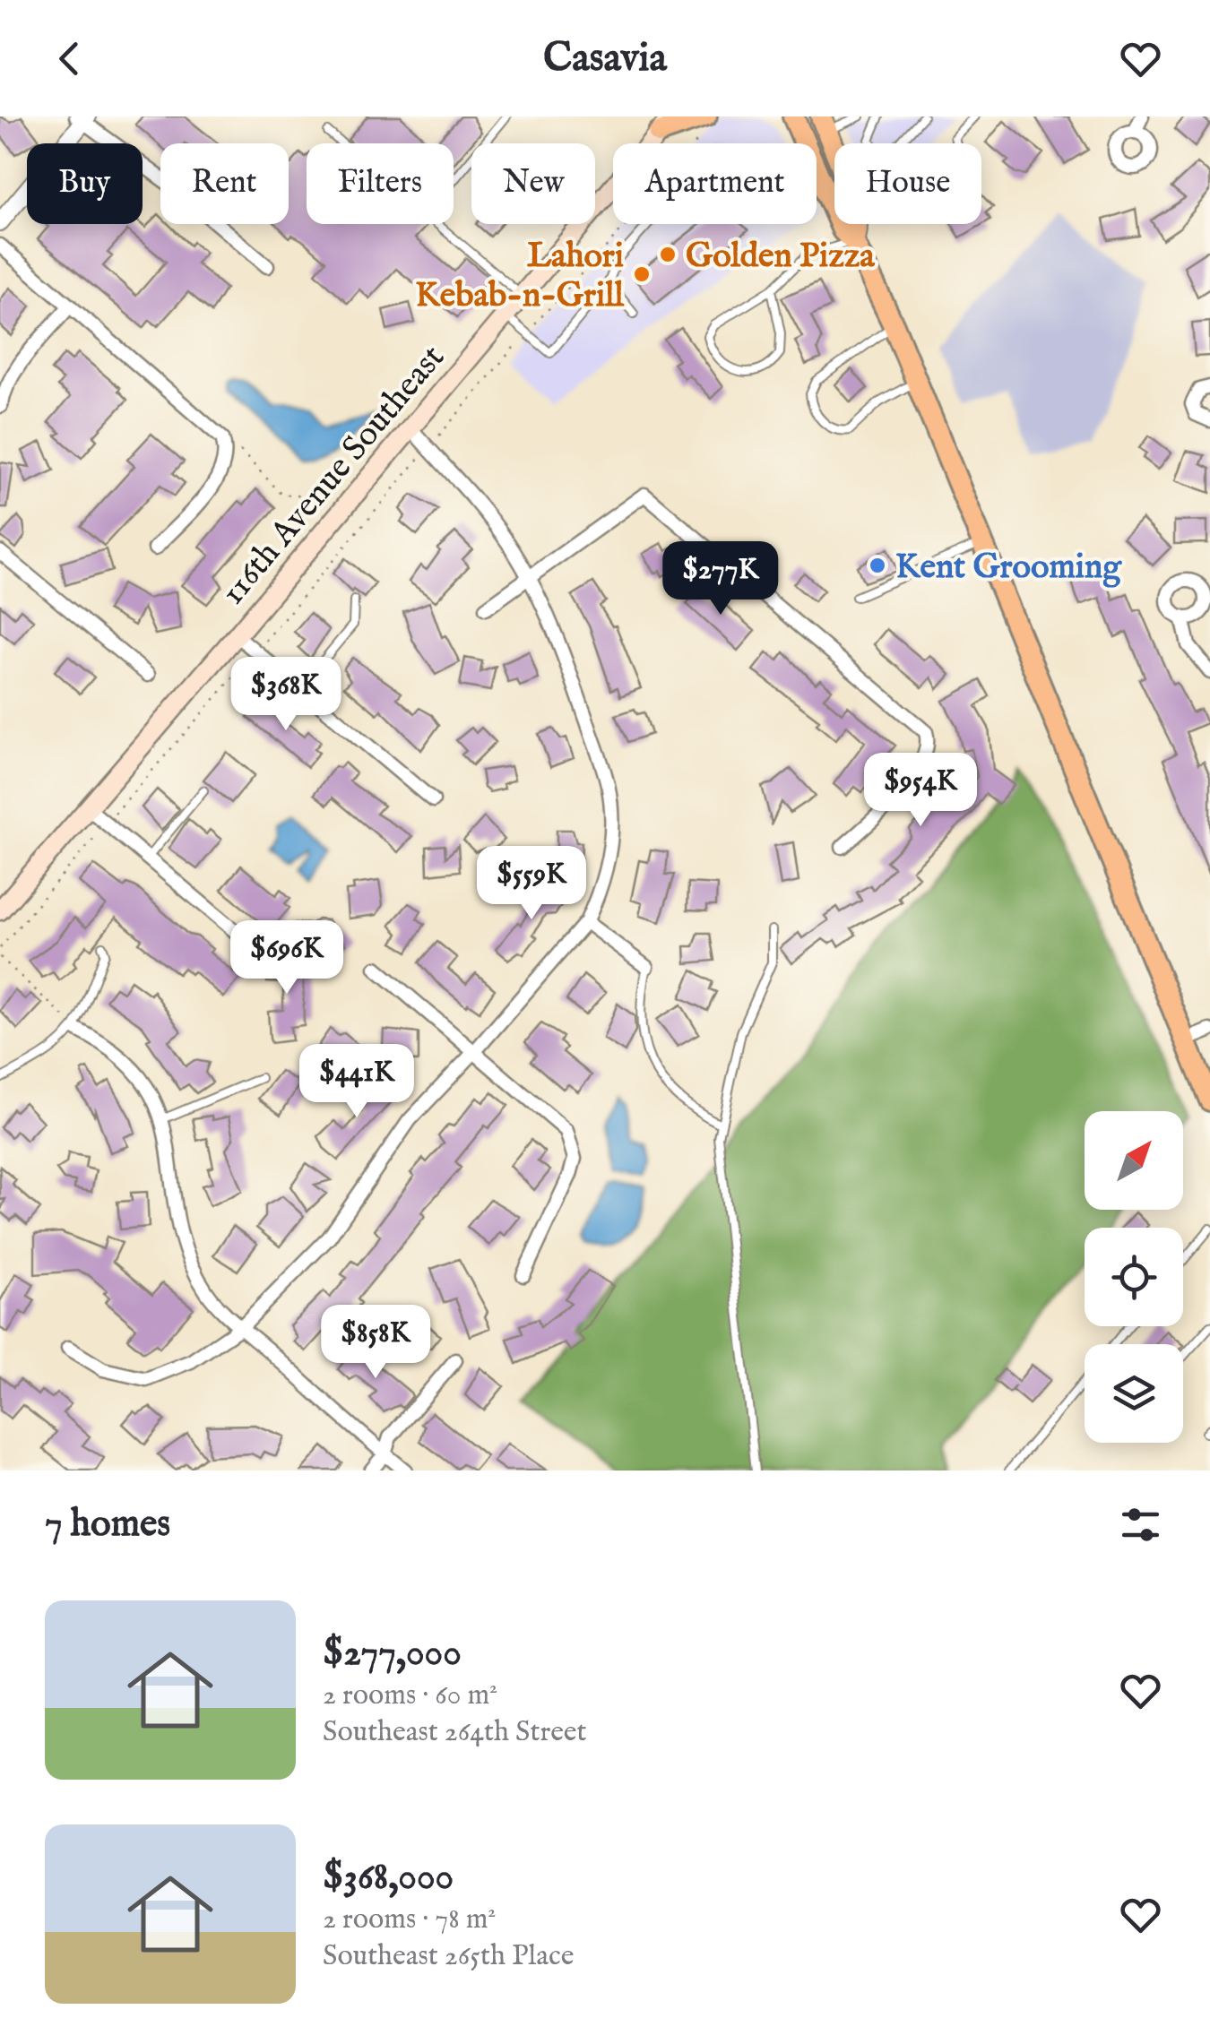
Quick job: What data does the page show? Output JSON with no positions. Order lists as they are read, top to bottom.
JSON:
{
  "streets": {
    "main road": ["116th Avenue Southeast"]
  },
  "places": ["Golden Pizza", "Lahori Kebab-n-Grill", "Kent Grooming"],
  "north": "top right",
  "page": {
    "header": "Casavia",
    "chip": [
      "Buy",
      "Rent",
      "Filters",
      "New",
      "Apartment",
      "House"
    ],
    "price": [
      "$277K",
      "$368K",
      "$954K",
      "$559K",
      "$696K",
      "$441K",
      "$858K"
    ],
    "heading": "7 homes",
    "list": [
      {
        "name": "$277,000",
        "note": "2 rooms · 60 m² · Southeast 264th Street"
      },
      {
        "name": "$368,000",
        "note": "2 rooms · 78 m² · Southeast 265th Place"
      }
    ]
  }
}
